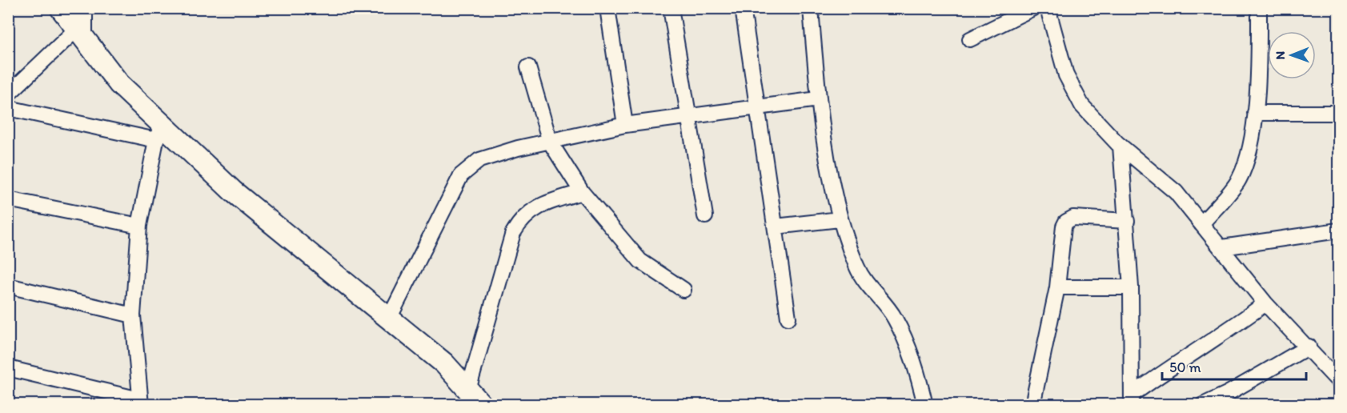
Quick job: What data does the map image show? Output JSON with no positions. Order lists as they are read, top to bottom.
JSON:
{
  "scale_bar": "50 m",
  "north": "left"
}
